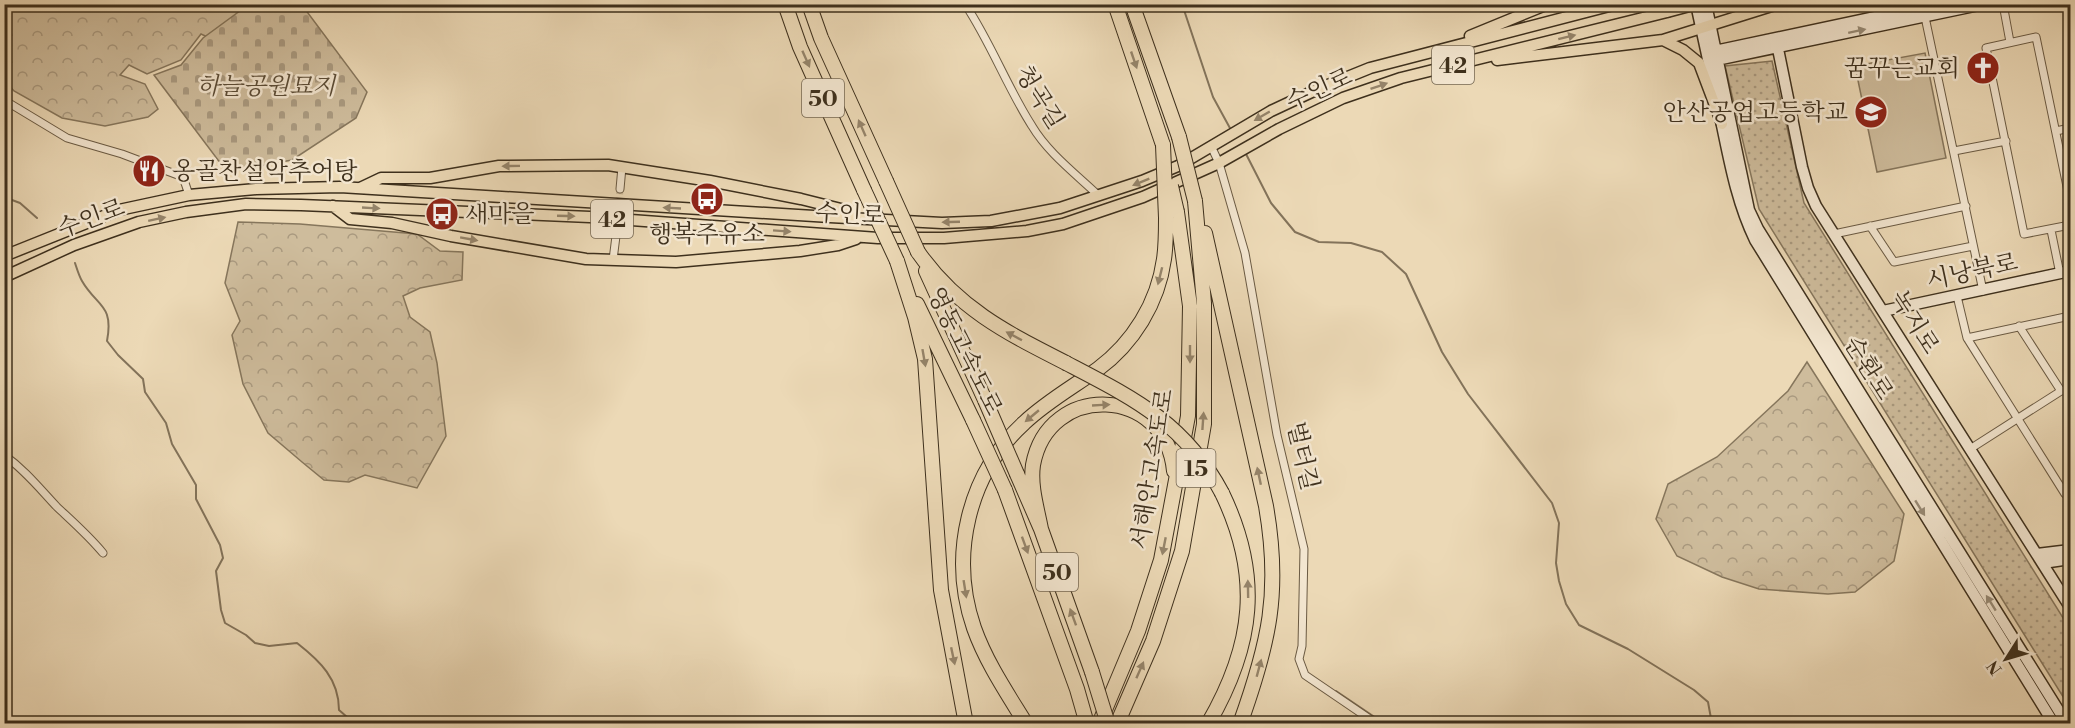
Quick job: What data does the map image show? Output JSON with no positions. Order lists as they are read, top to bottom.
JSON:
{
  "streets": {
    "highway": [
      "50",
      "영동고속도로",
      "15",
      "서해안고속도로"
    ],
    "main road": ["42", "수인로"],
    "street": [
      "청곡길",
      "시낭북로",
      "녹지로",
      "순환로",
      "벌터길"
    ]
  },
  "crossings": [
    ["수인로", "청곡길"],
    ["수인로", "순환로"],
    ["수인로", "벌터길"],
    ["시낭북로", "녹지로"]
  ],
  "parks": ["하늘공원묘지"],
  "places": {
    "church": ["꿈꾸는교회"],
    "school or university": ["안산공업고등학교"],
    "restaurant": ["옹골찬설악추어탕"],
    "bus stop": ["행복주유소", "새마을"]
  },
  "north": "bottom left"
}
